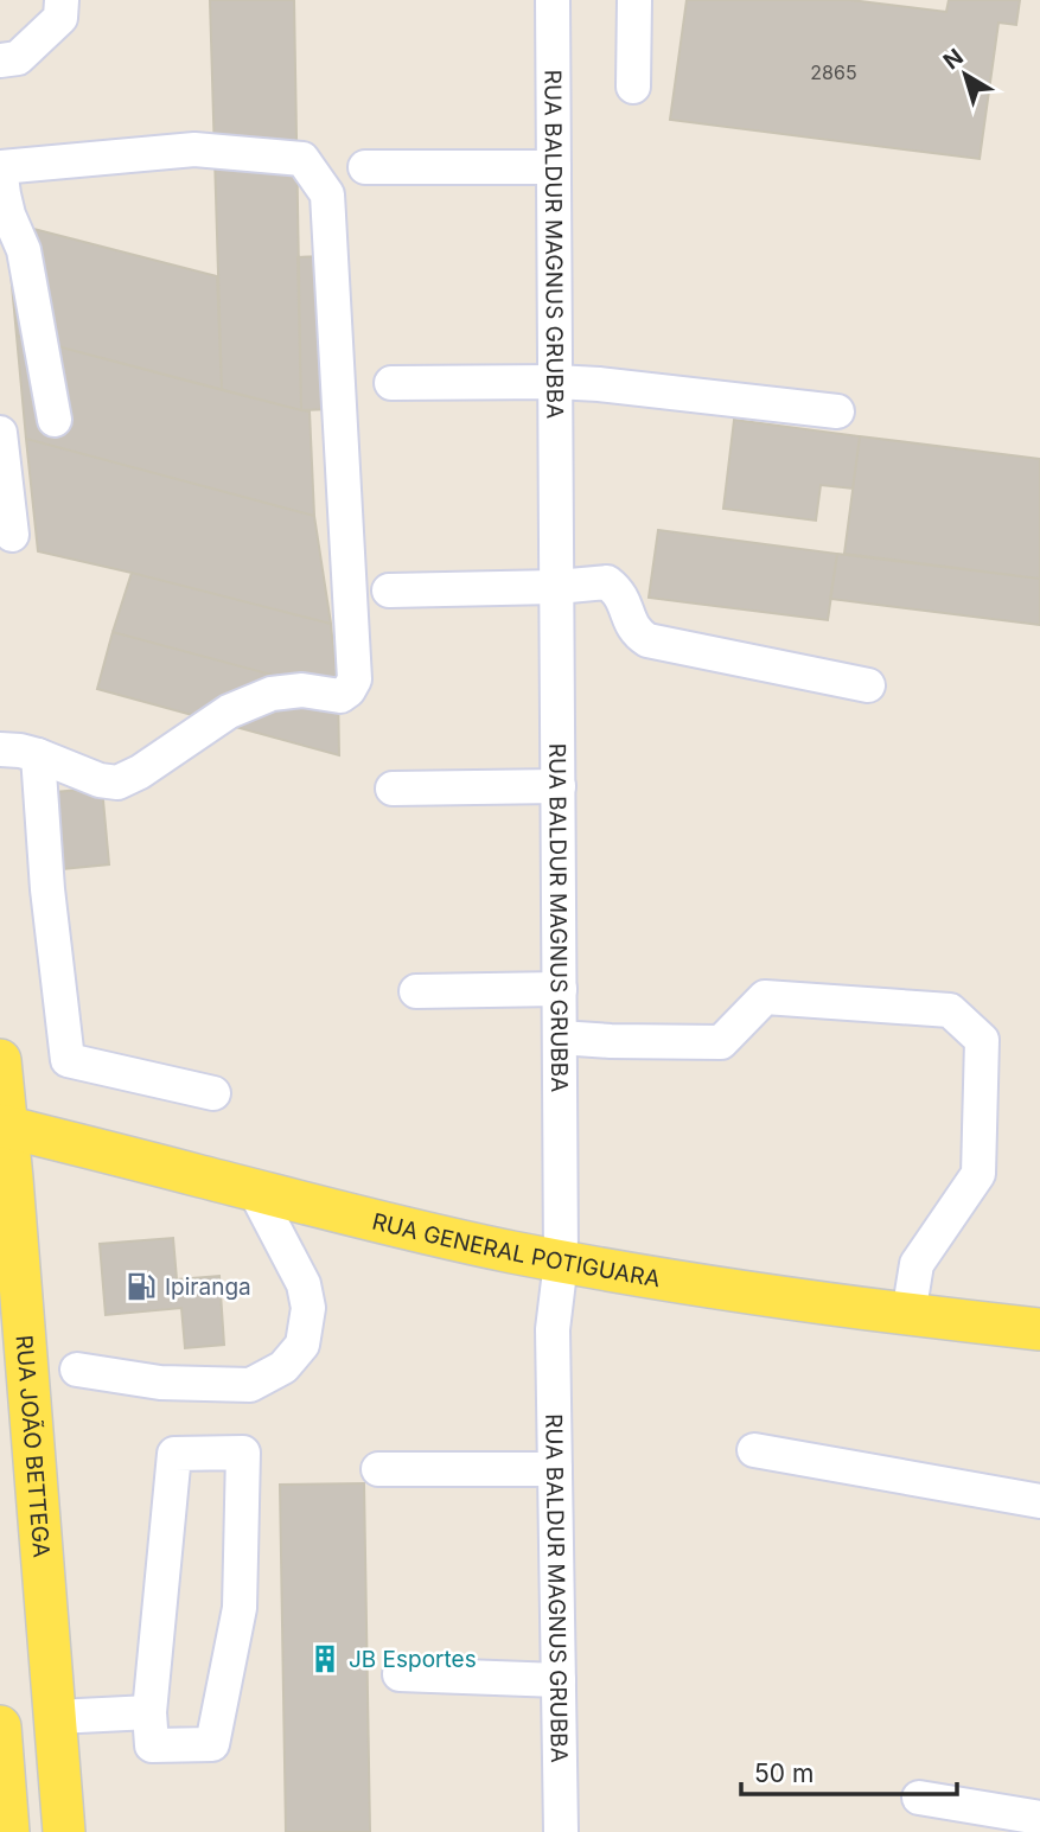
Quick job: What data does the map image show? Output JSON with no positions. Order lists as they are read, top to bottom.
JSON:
{
  "streets": {
    "main road": ["RUA GENERAL POTIGUARA", "RUA JOÃO BETTEGA"],
    "street": ["RUA BALDUR MAGNUS GRUBBA"]
  },
  "crossings": [
    ["RUA BALDUR MAGNUS GRUBBA", "RUA GENERAL POTIGUARA"],
    ["RUA GENERAL POTIGUARA", "RUA JOÃO BETTEGA"]
  ],
  "places": {
    "fuel station": ["Ipiranga"],
    "building": ["JB Esportes"]
  },
  "house_numbers": ["2865"],
  "scale_bar": "50 m",
  "north": "top left"
}
